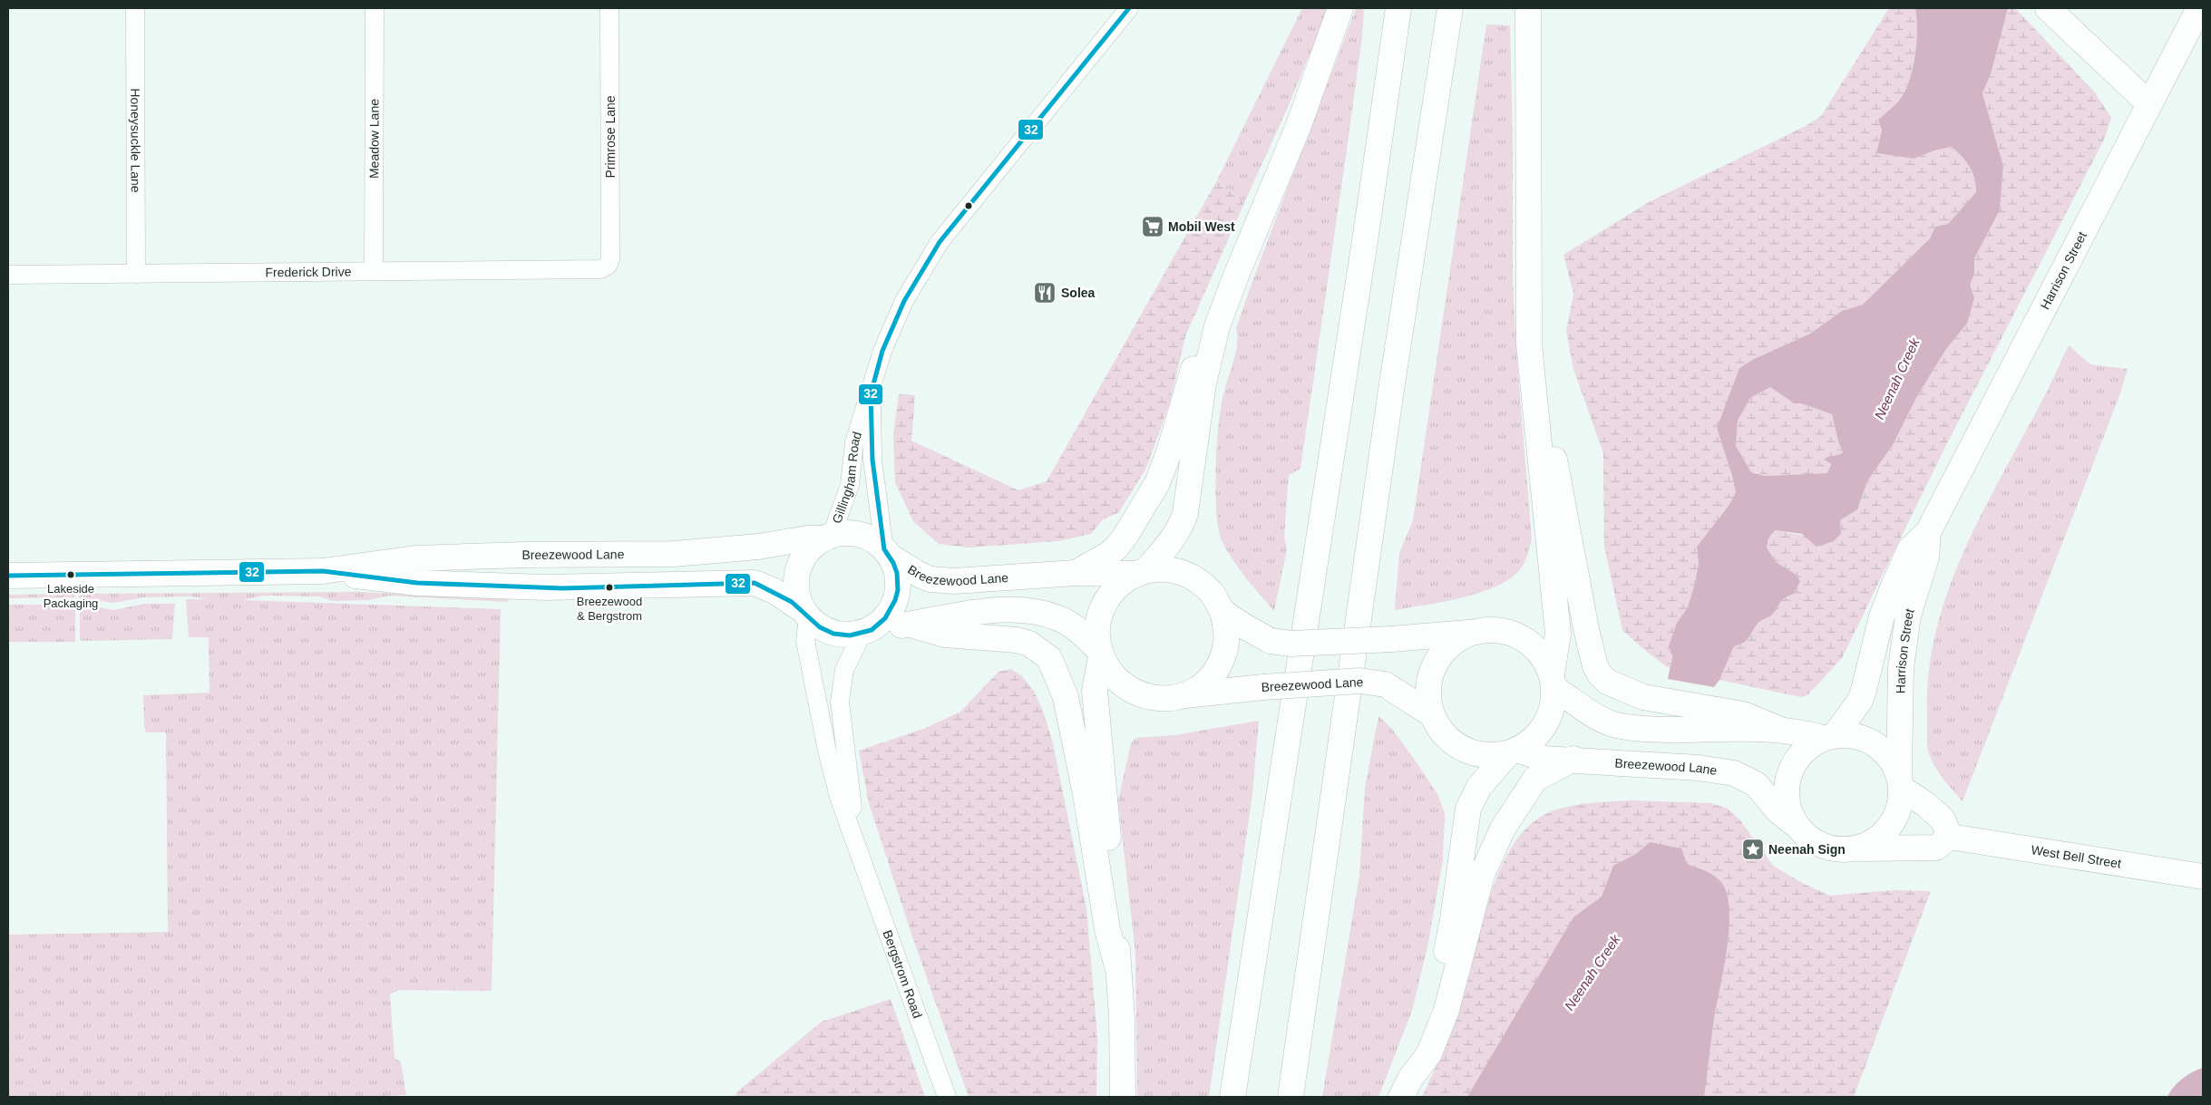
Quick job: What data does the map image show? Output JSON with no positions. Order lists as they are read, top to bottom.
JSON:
{
  "streets": {
    "main road": ["Harrison Street", "Breezewood Lane", "West Bell Street"],
    "street": [
      "Primrose Lane",
      "Meadow Lane",
      "Honeysuckle Lane",
      "Frederick Drive",
      "Gillingham Road",
      "Bergstrom Road"
    ]
  },
  "crossings": [
    ["Primrose Lane", "Frederick Drive"],
    ["Meadow Lane", "Frederick Drive"],
    ["Honeysuckle Lane", "Frederick Drive"],
    ["Harrison Street", "Breezewood Lane"],
    ["Gillingham Road", "Breezewood Lane"],
    ["Gillingham Road", "Bergstrom Road"],
    ["Breezewood Lane", "Bergstrom Road"]
  ],
  "water": ["Neenah Creek"],
  "places": {
    "supermarket": ["Mobil West"],
    "restaurant": ["Solea"],
    "other": ["Lakeside Packaging", "Breezewood & Bergstrom"],
    "place": ["Neenah Sign"]
  },
  "lines": ["transit line 32"]
}
